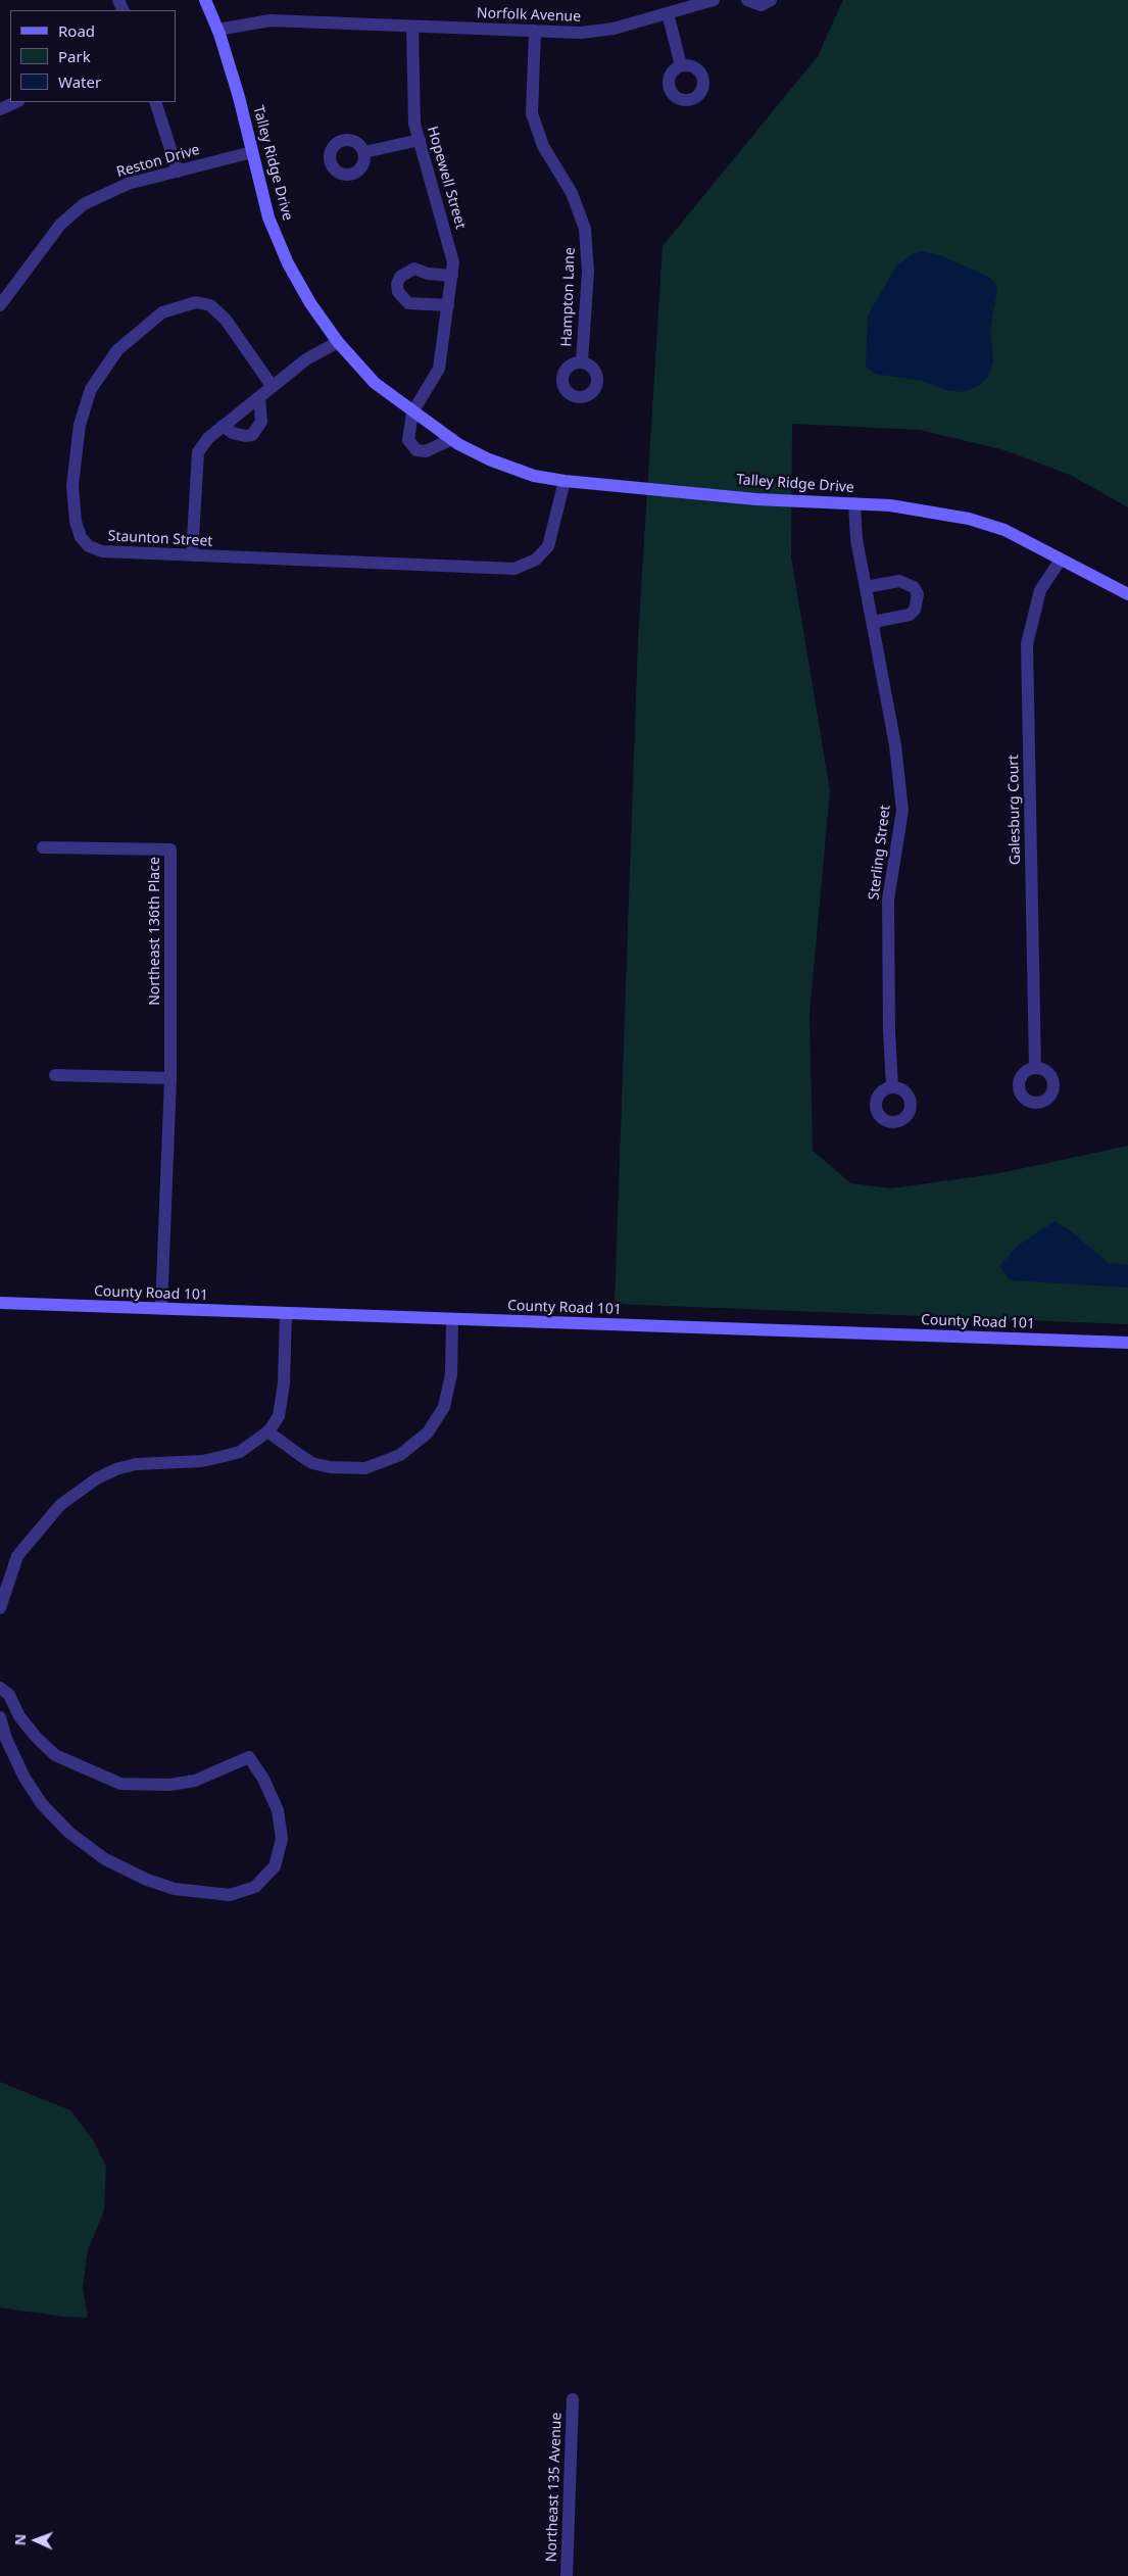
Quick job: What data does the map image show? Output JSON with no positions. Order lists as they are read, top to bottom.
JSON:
{
  "streets": {
    "street": [
      "Norfolk Avenue",
      "Reston Drive",
      "Talley Ridge Drive",
      "Hopewell Street",
      "Hampton Lane",
      "Staunton Street",
      "Galesburg Court",
      "Sterling Street",
      "Northeast 136th Place",
      "County Road 101",
      "Northeast 135 Avenue"
    ]
  },
  "crossings": [
    ["Norfolk Avenue", "Talley Ridge Drive"],
    ["Norfolk Avenue", "Hopewell Street"],
    ["Norfolk Avenue", "Hampton Lane"],
    ["Reston Drive", "Talley Ridge Drive"],
    ["Talley Ridge Drive", "Hopewell Street"],
    ["Talley Ridge Drive", "Staunton Street"],
    ["Talley Ridge Drive", "Galesburg Court"],
    ["Talley Ridge Drive", "Sterling Street"],
    ["Northeast 136th Place", "County Road 101"]
  ],
  "legend": ["Road", "Park", "Water"],
  "north": "left"
}
